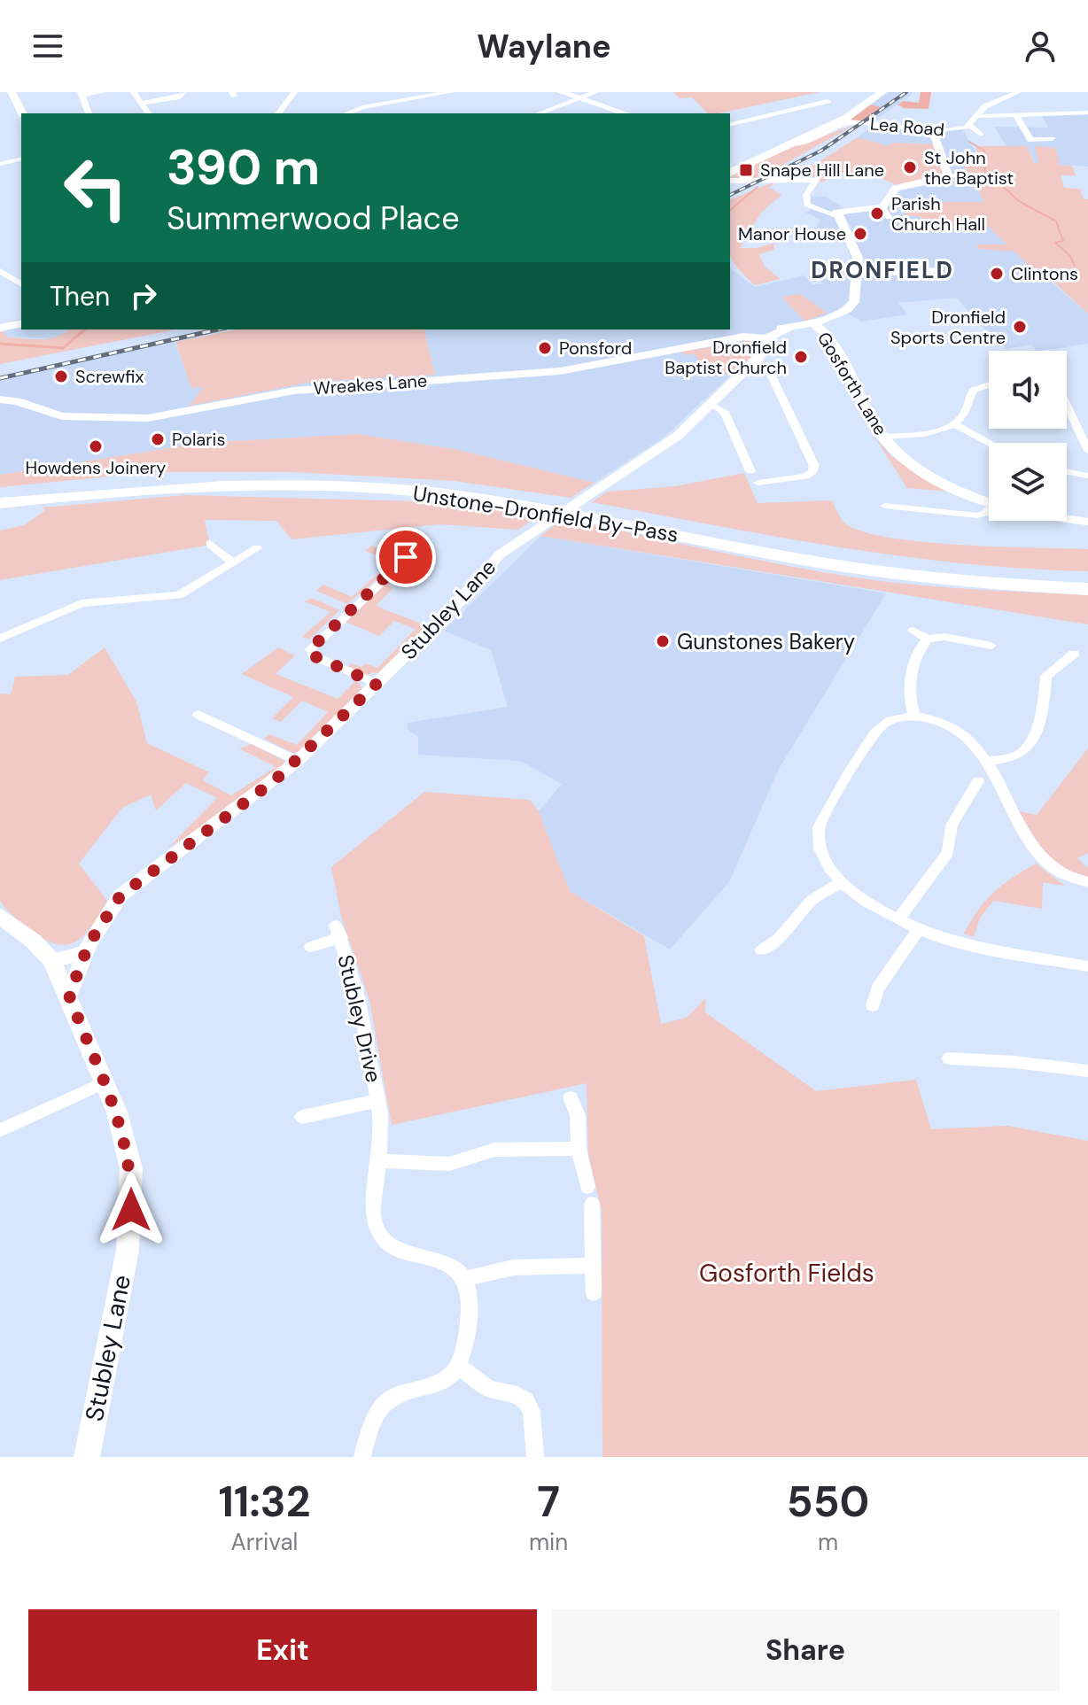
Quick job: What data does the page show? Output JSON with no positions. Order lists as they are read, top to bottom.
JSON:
{
  "streets": {
    "highway": ["Unstone-Dronfield By-Pass"],
    "main road": ["Stubley Lane"],
    "street": [
      "Lea Road",
      "Gosforth Lane",
      "Wreakes Lane",
      "Stubley Drive"
    ]
  },
  "crossings": [
    ["Gosforth Lane", "Wreakes Lane"],
    ["Wreakes Lane", "Stubley Lane"]
  ],
  "districts": ["DRONFIELD"],
  "parks": ["Gosforth Fields"],
  "places": {
    "other": [
      "St John the Baptist",
      "Parish Church Hall",
      "Manor House",
      "Clintons",
      "Dronfield Sports Centre",
      "Ponsford",
      "Dronfield Baptist Church",
      "Screwfix",
      "Polaris",
      "Howdens Joinery",
      "Gunstones Bakery"
    ],
    "transit": ["Snape Hill Lane"]
  },
  "page": {
    "header": "Waylane",
    "turn": ["390 m", "Summerwood Place"],
    "then": "Then",
    "eta": [
      "11:32",
      "Arrival",
      "7",
      "min",
      "550",
      "m"
    ],
    "buttons": ["Exit", "Share"]
  }
}
